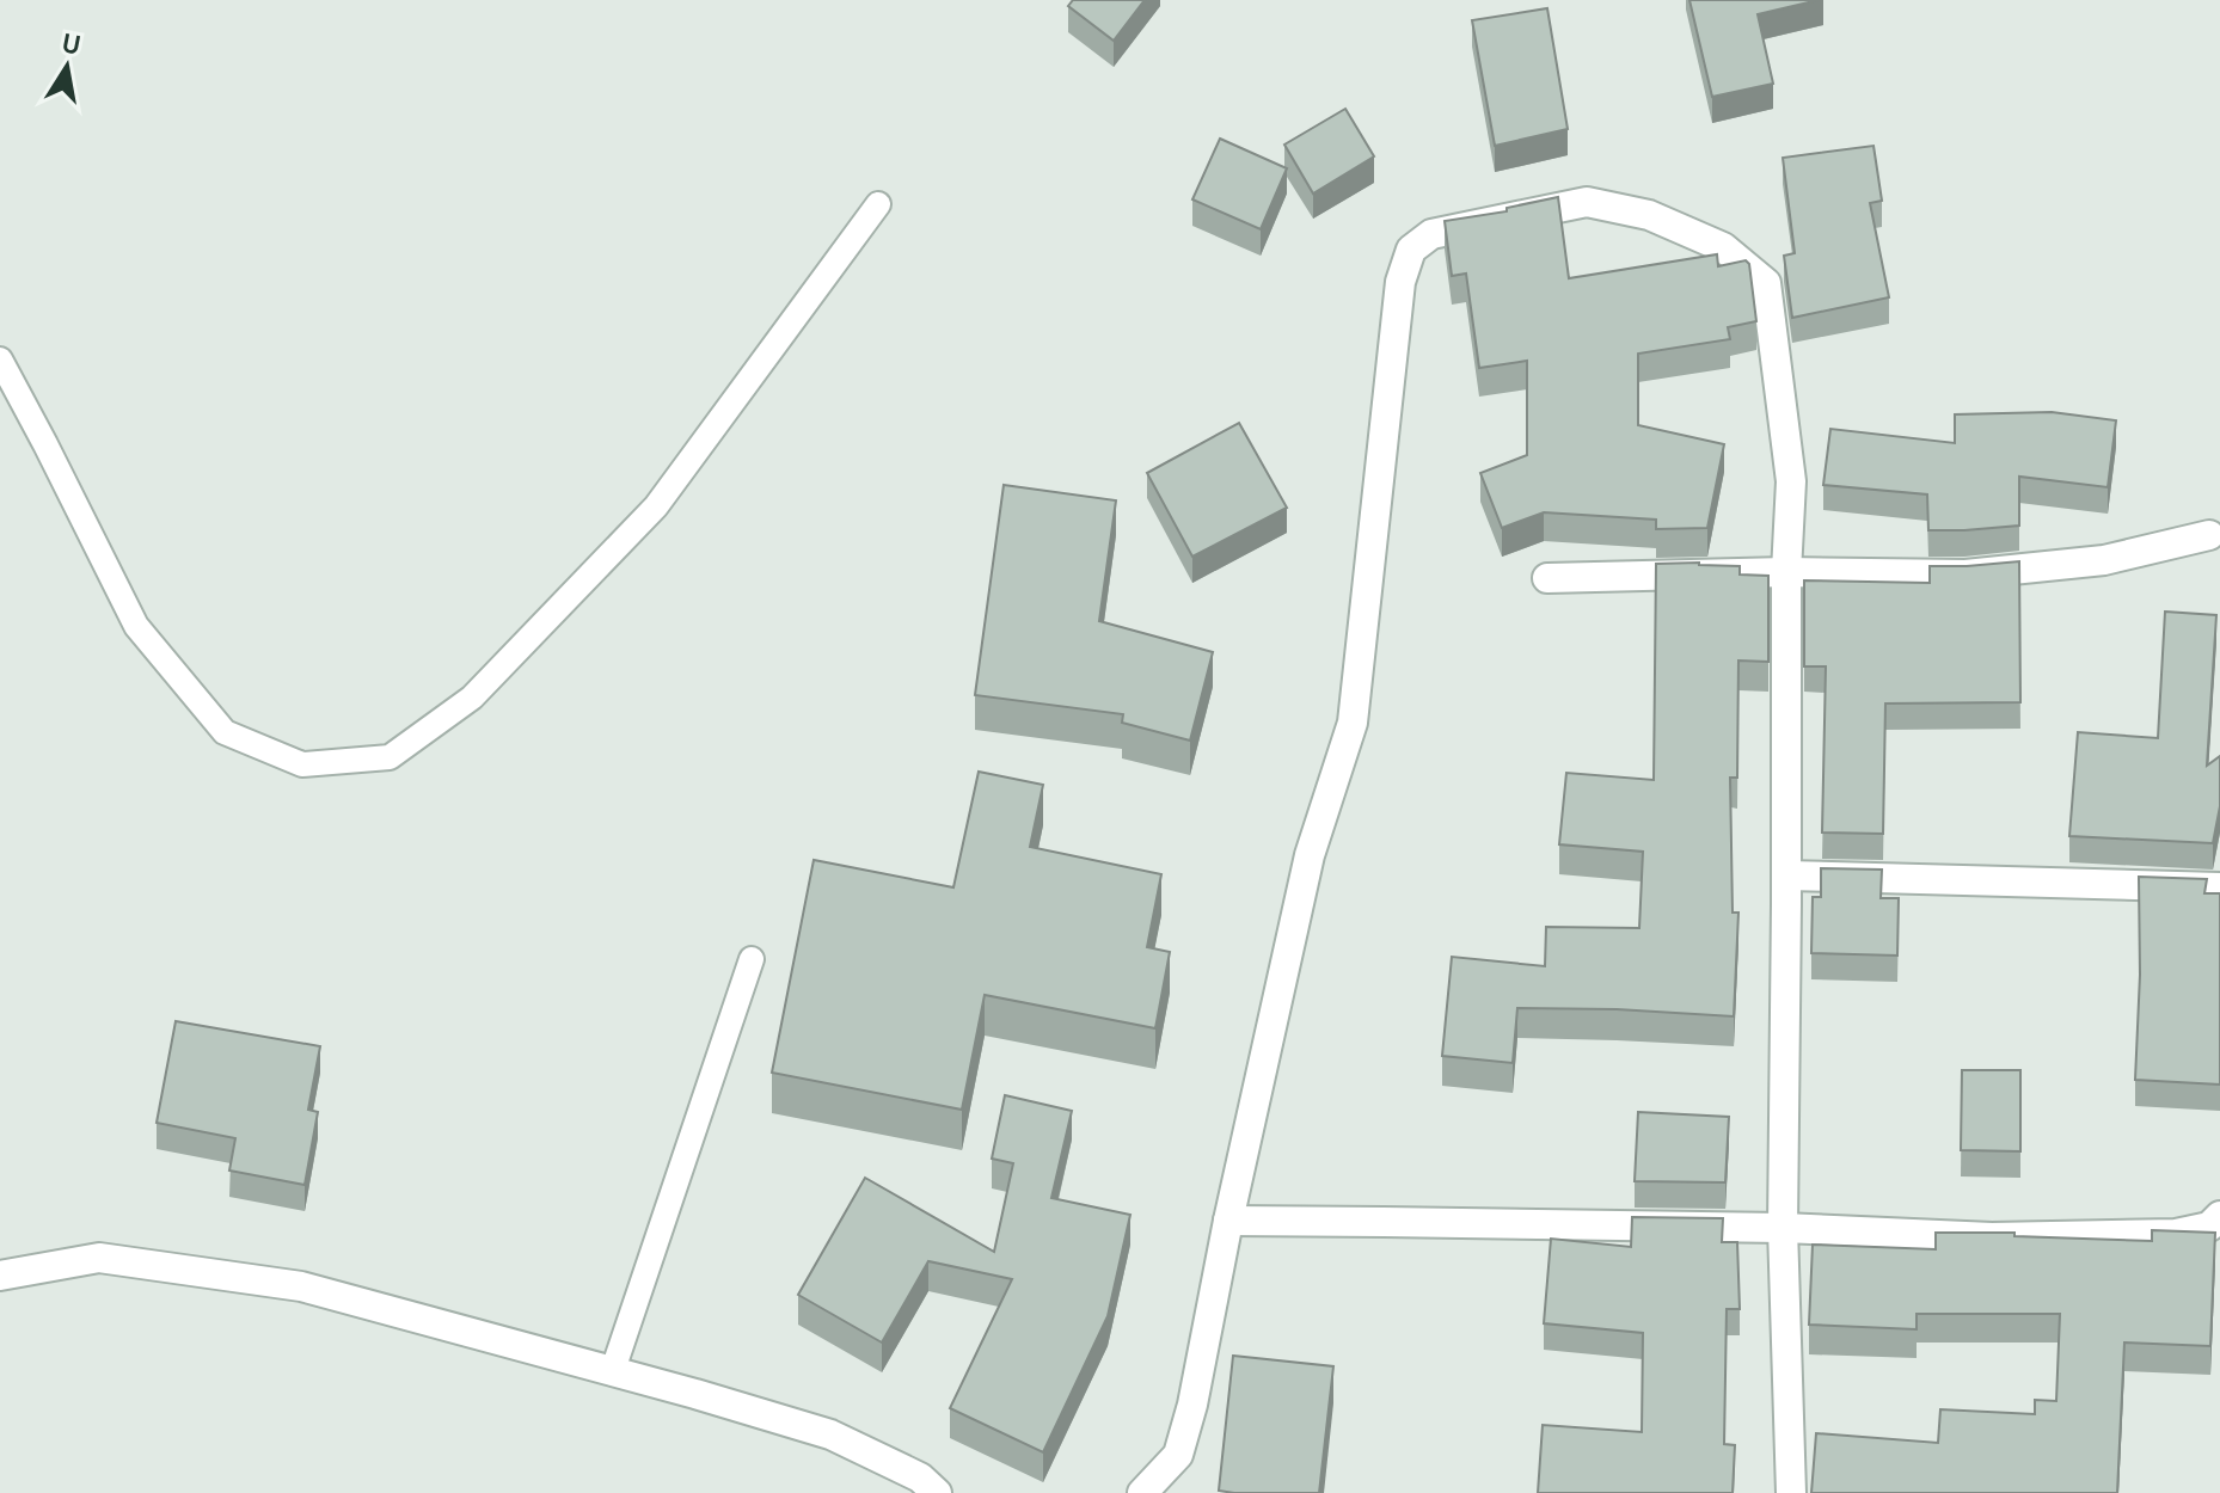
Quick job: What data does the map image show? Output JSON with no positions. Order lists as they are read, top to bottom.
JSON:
{
  "north": "top"
}
